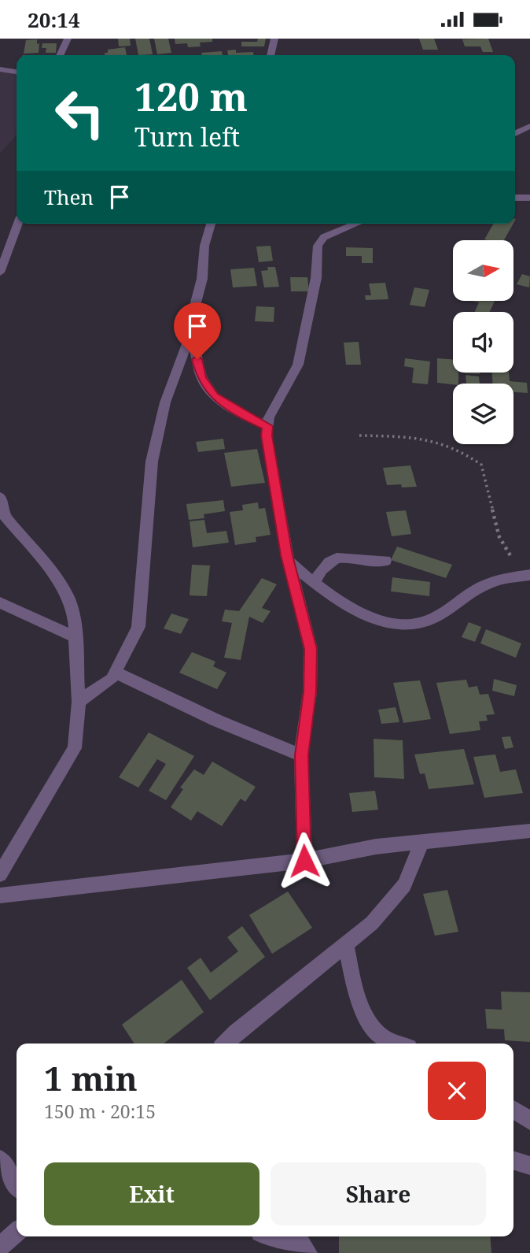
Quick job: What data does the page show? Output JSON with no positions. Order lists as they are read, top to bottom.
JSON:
{
  "north": "right",
  "page": {
    "status": "20:14",
    "turn": ["120 m", "Turn left"],
    "then": "Then",
    "heading": ["1 min", "150 m · 20:15"],
    "buttons": ["Exit", "Share"]
  }
}
